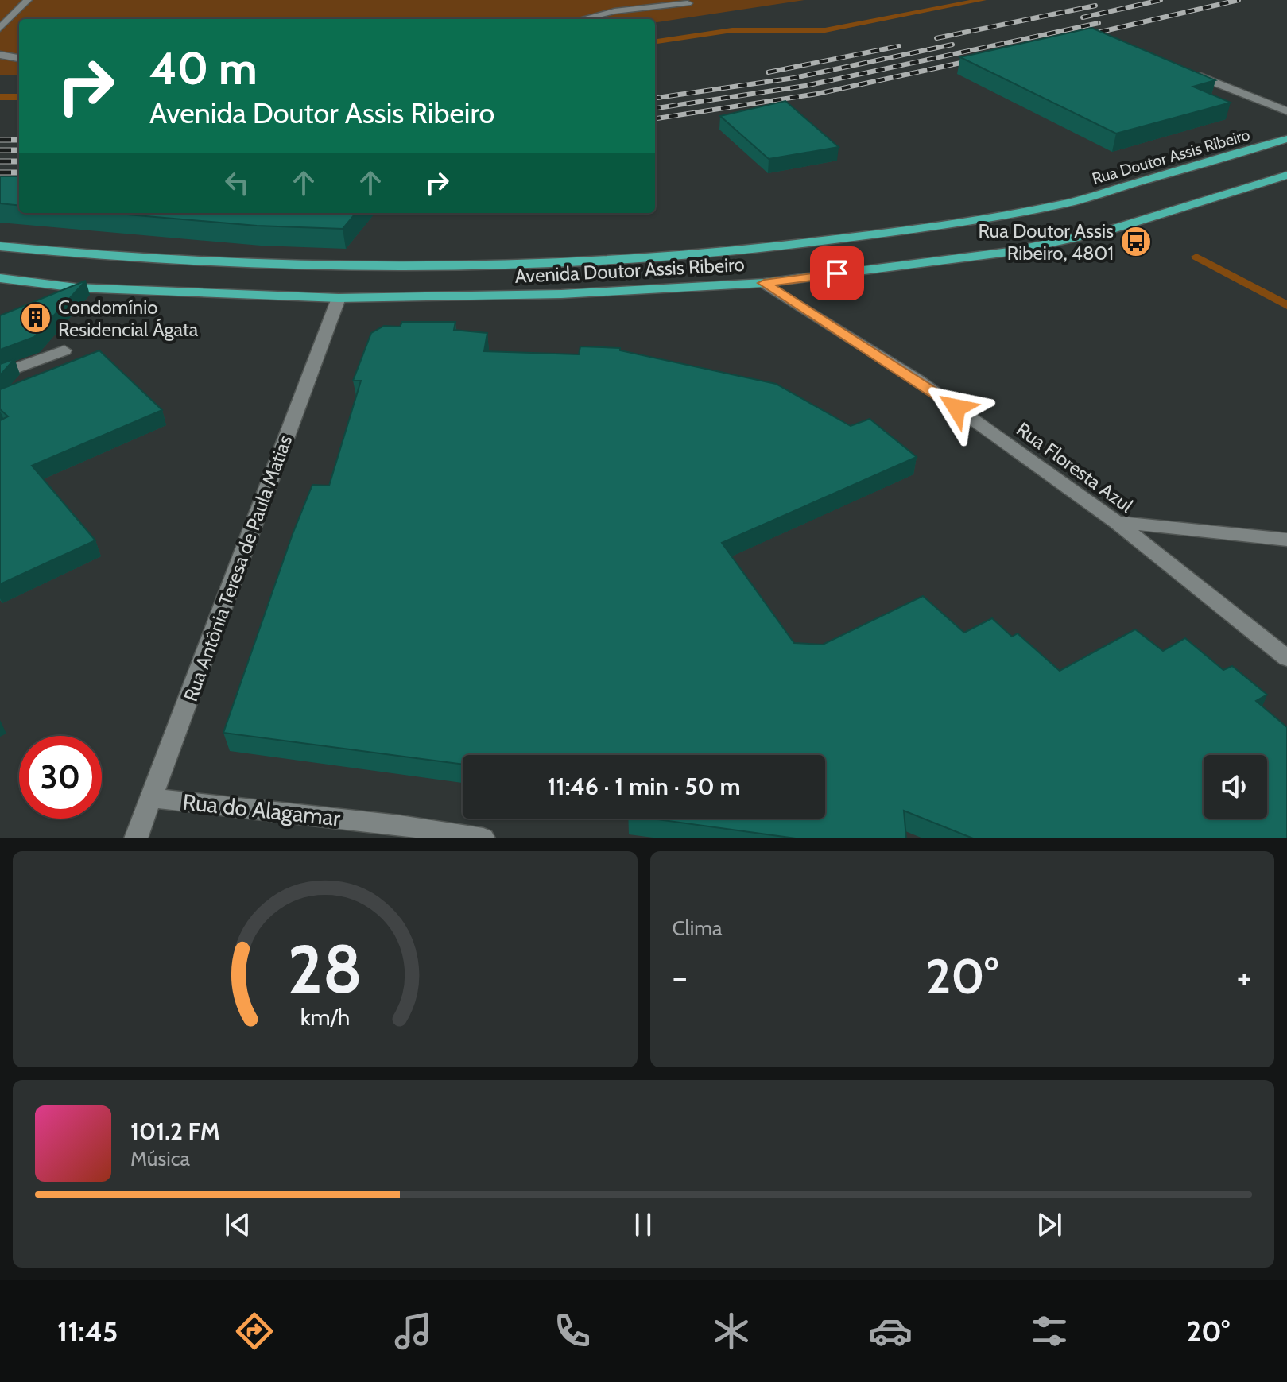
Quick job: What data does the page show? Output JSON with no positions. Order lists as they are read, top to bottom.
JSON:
{
  "streets": {
    "main road": ["Rua Doutor Assis Ribeiro", "Avenida Doutor Assis Ribeiro"],
    "street": ["Rua Floresta Azul", "Rua Antônia Teresa de Paula Matias", "Rua do Alagamar"]
  },
  "crossings": [
    ["Rua Doutor Assis Ribeiro", "Avenida Doutor Assis Ribeiro"],
    ["Avenida Doutor Assis Ribeiro", "Rua Floresta Azul"],
    ["Avenida Doutor Assis Ribeiro", "Rua Antônia Teresa de Paula Matias"],
    ["Rua Antônia Teresa de Paula Matias", "Rua do Alagamar"]
  ],
  "places": {
    "bus stop": ["Rua Doutor Assis Ribeiro, 4801"],
    "building": ["Condomínio Residencial Ágata"]
  },
  "page": {
    "turn": ["40 m", "Avenida Doutor Assis Ribeiro"],
    "limit": "30",
    "trip": "11:46 · 1 min · 50 m",
    "tile": "Clima",
    "heat": ["−", "20°", "+"],
    "song": ["101.2 FM", "Música"],
    "tabs": ["11:45", "20°"],
    "gauge": ["28", "km/h"]
  }
}
